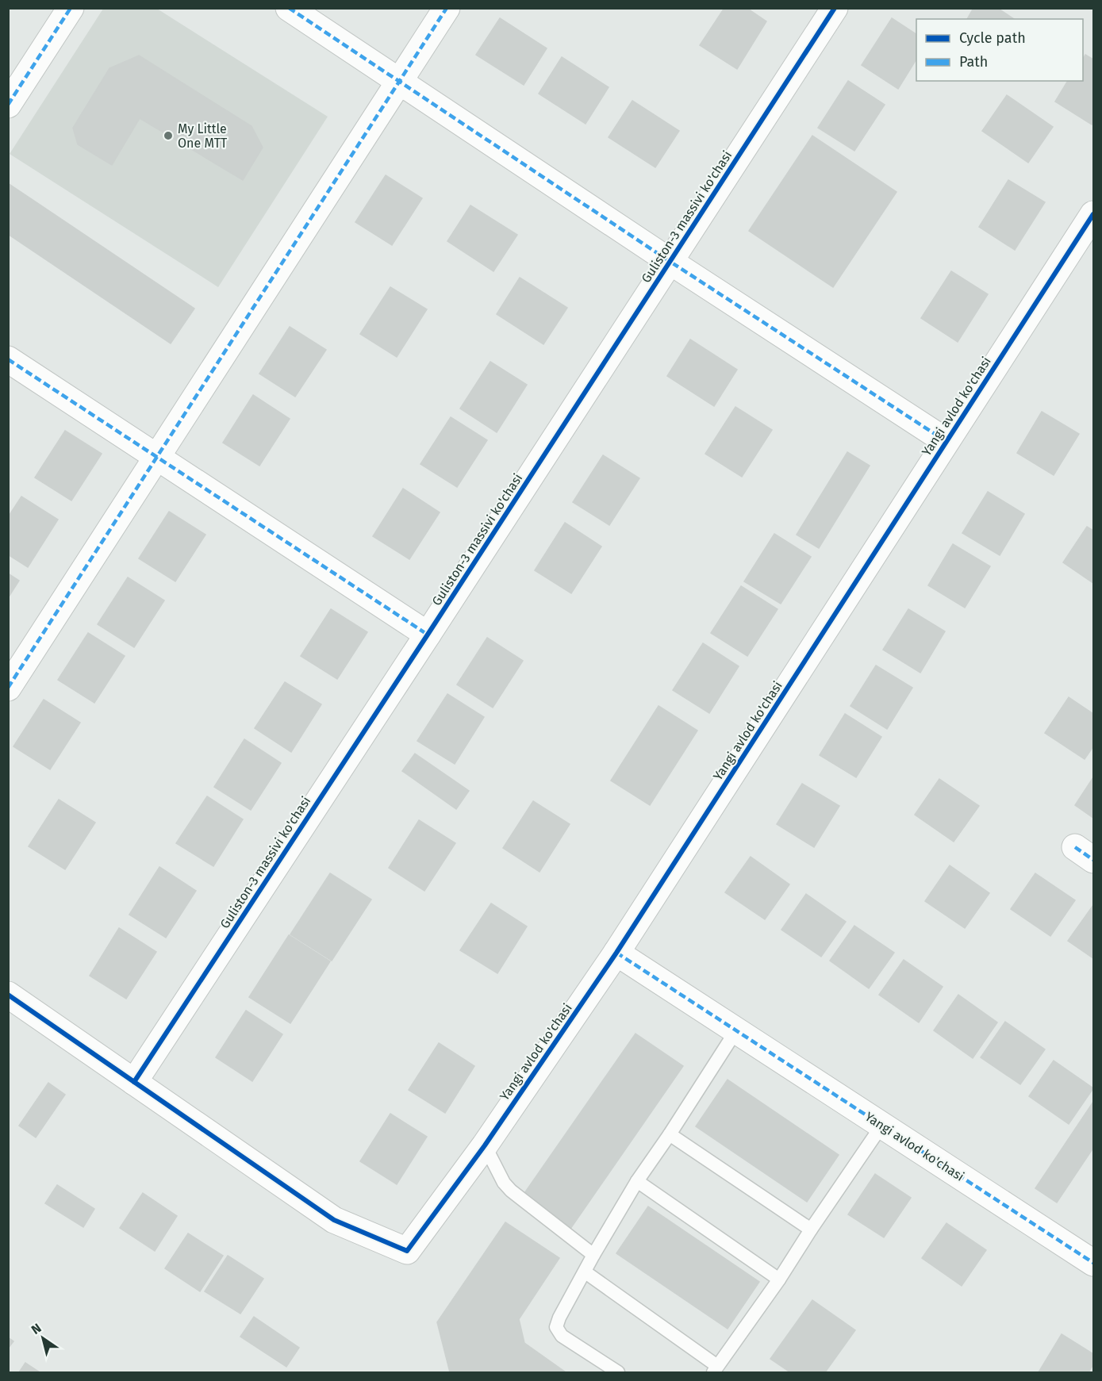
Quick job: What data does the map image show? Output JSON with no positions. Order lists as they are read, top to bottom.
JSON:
{
  "streets": {
    "street": ["Guliston-3 massivi ko'chasi", "Yangi avlod ko'chasi"]
  },
  "crossings": [
    ["Guliston-3 massivi ko'chasi", "Yangi avlod ko'chasi"]
  ],
  "places": ["My Little One MTT"],
  "legend": ["Cycle path", "Path"],
  "north": "top left"
}
